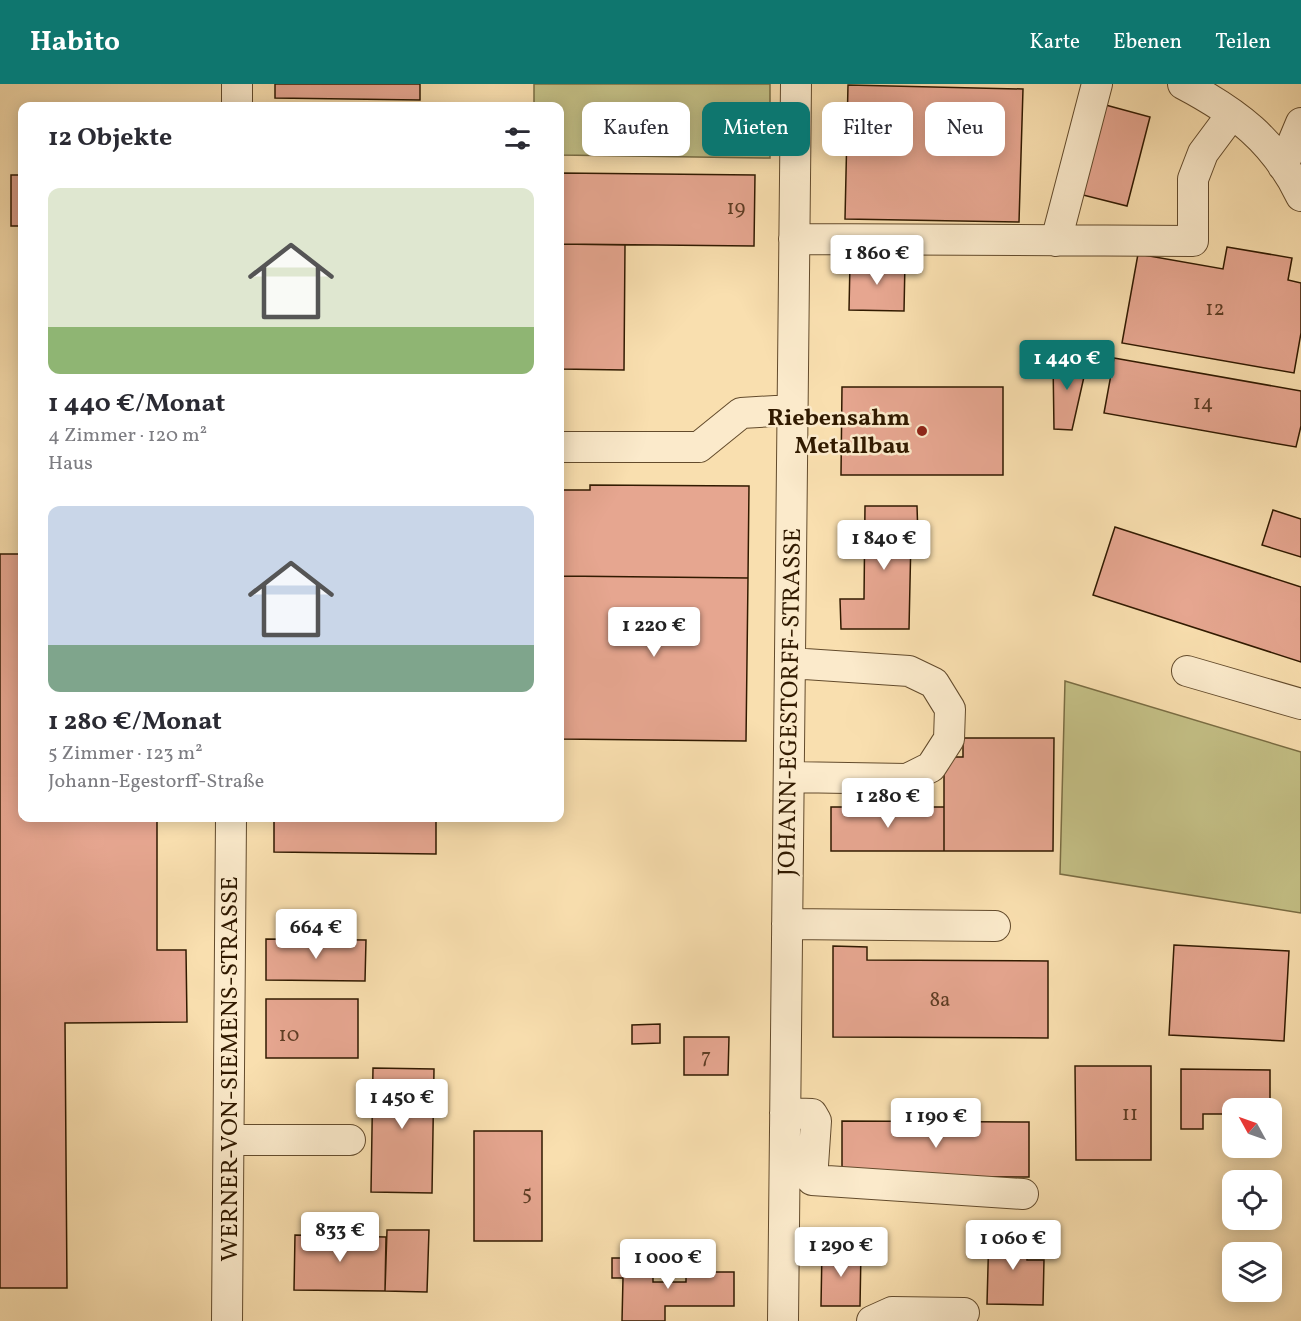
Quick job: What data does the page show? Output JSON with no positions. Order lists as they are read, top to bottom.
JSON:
{
  "streets": {
    "street": ["JOHANN-EGESTORFF-STRASSE", "WERNER-VON-SIEMENS-STRASSE"]
  },
  "places": ["Riebensahm Metallbau"],
  "house_numbers": [
    "19",
    "12",
    "14",
    "8a",
    "10",
    "7",
    "11",
    "5"
  ],
  "north": "top left",
  "page": {
    "header": "Habito",
    "nav": ["Karte", "Ebenen", "Teilen"],
    "chip": [
      "Kaufen",
      "Mieten",
      "Filter",
      "Neu"
    ],
    "heading": "12 Objekte",
    "list": [
      {
        "name": "1 440 €/Monat",
        "note": "4 Zimmer · 120 m² · Haus"
      },
      {
        "name": "1 280 €/Monat",
        "note": "5 Zimmer · 123 m² · Johann-Egestorff-Straße"
      }
    ],
    "price": [
      "1 860 €",
      "1 440 €",
      "1 840 €",
      "1 220 €",
      "1 280 €",
      "664 €",
      "1 450 €",
      "1 190 €",
      "833 €",
      "1 060 €",
      "1 290 €",
      "1 000 €"
    ]
  }
}
